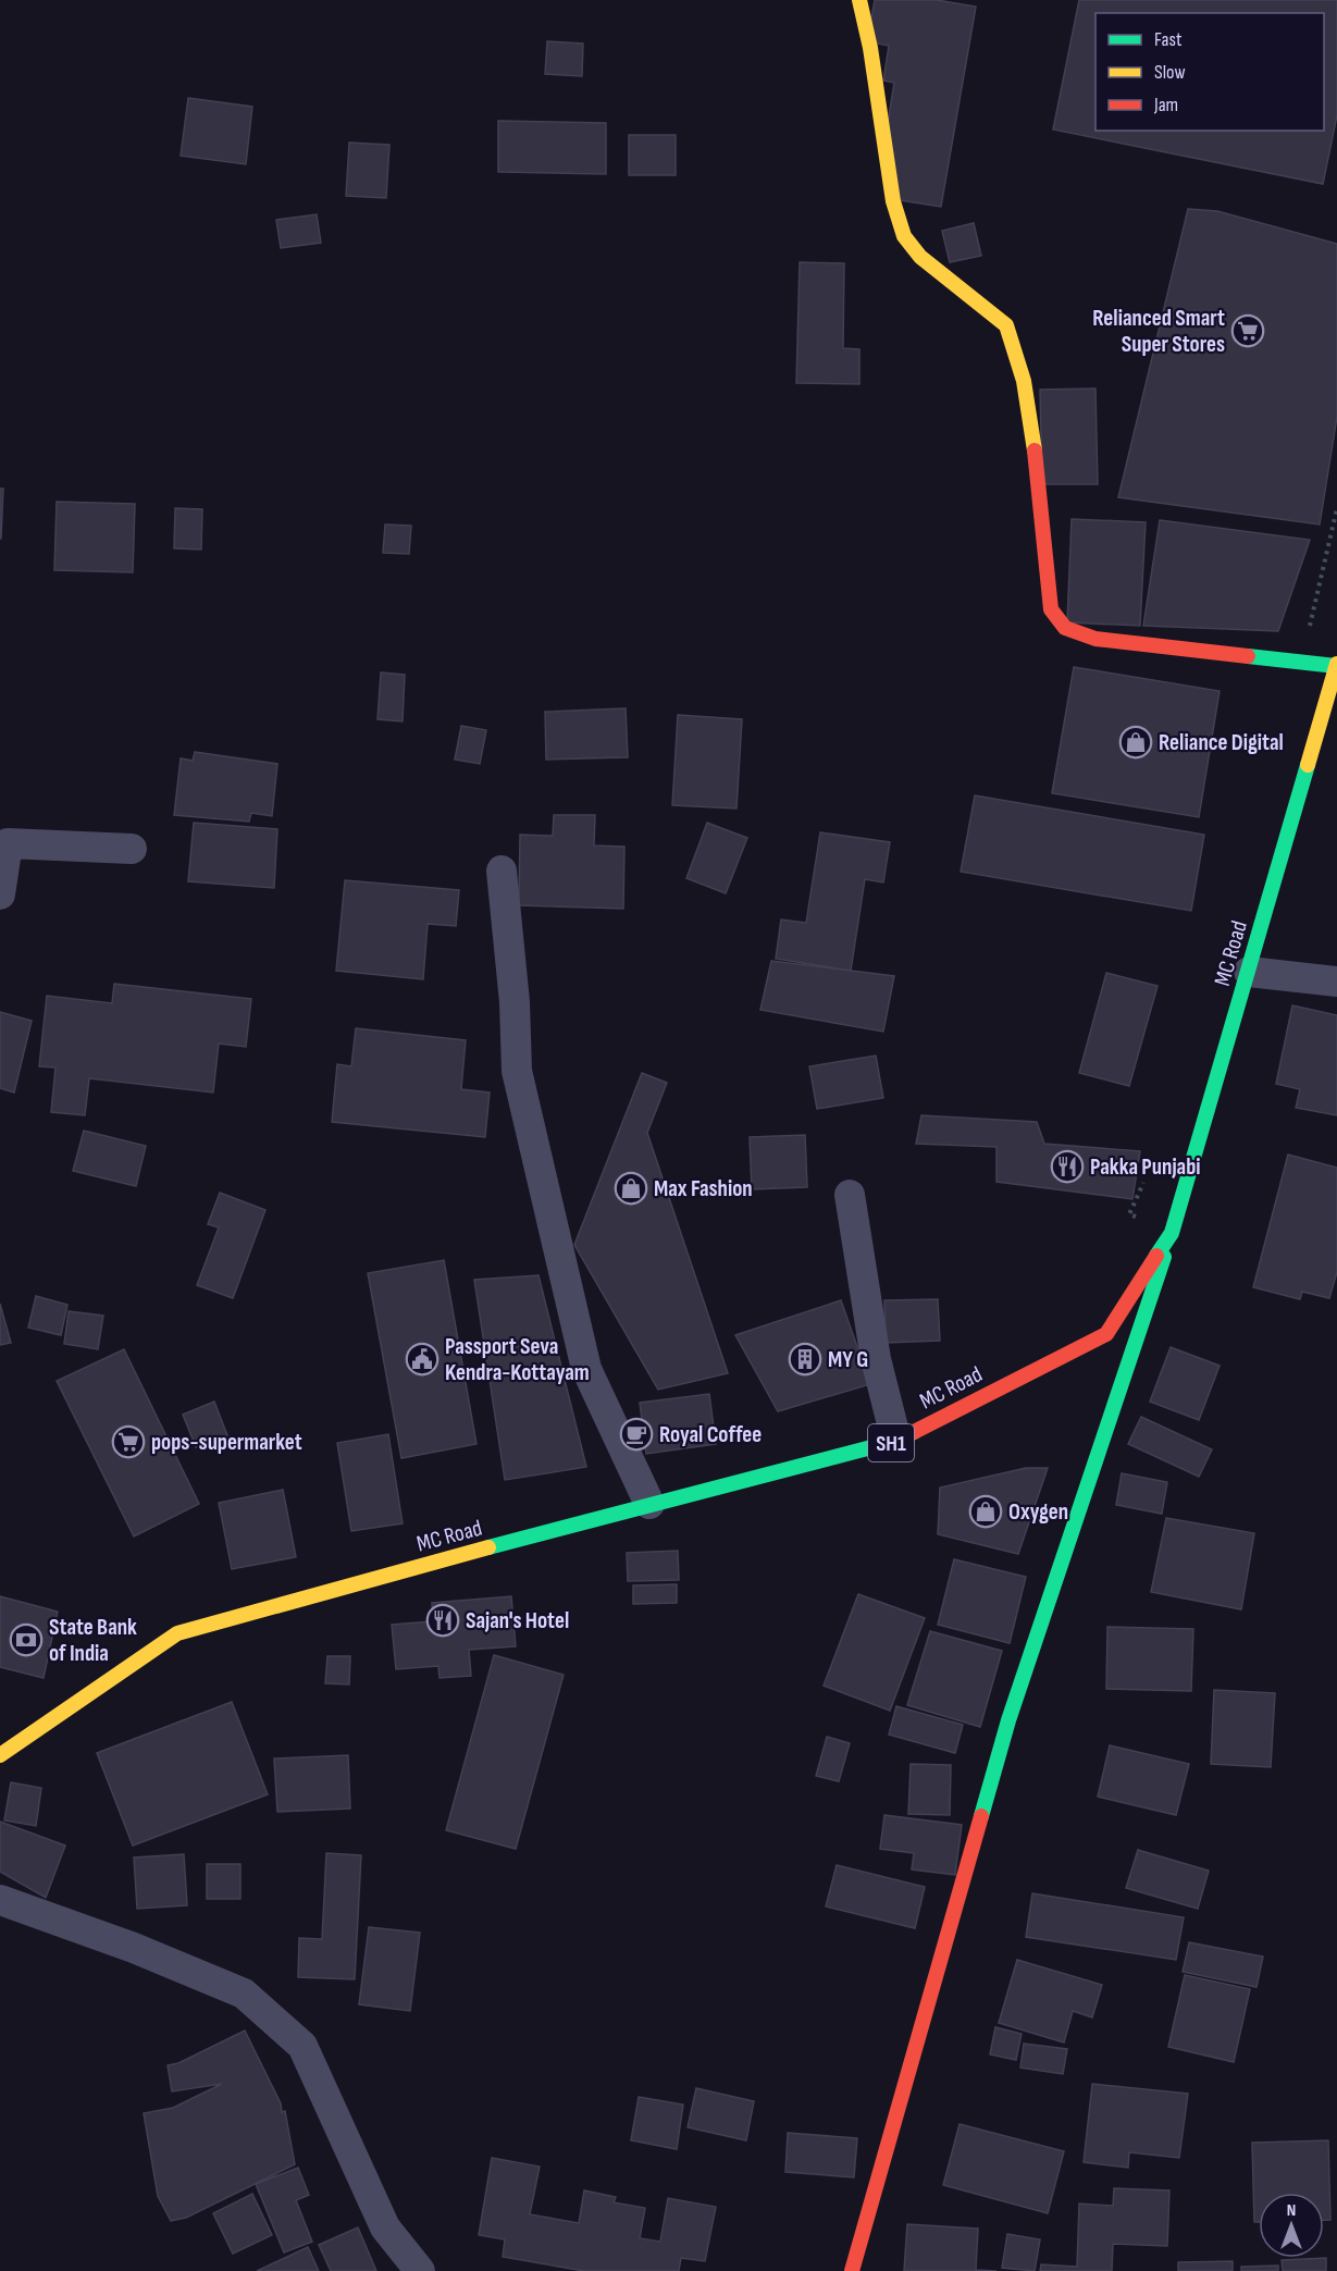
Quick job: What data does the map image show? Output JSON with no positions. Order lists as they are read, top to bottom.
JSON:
{
  "streets": {
    "street": ["MC Road", "SH1"]
  },
  "places": {
    "supermarket": ["Relianced Smart Super Stores", "pops-supermarket"],
    "shop": ["Reliance Digital", "Max Fashion", "Oxygen"],
    "restaurant": ["Pakka Punjabi", "Sajan's Hotel"],
    "public building": ["Passport Seva Kendra-Kottayam"],
    "building": ["MY G"],
    "cafe": ["Royal Coffee"],
    "bank": ["State Bank of India"]
  },
  "legend": ["Fast", "Slow", "Jam"],
  "north": "top"
}
